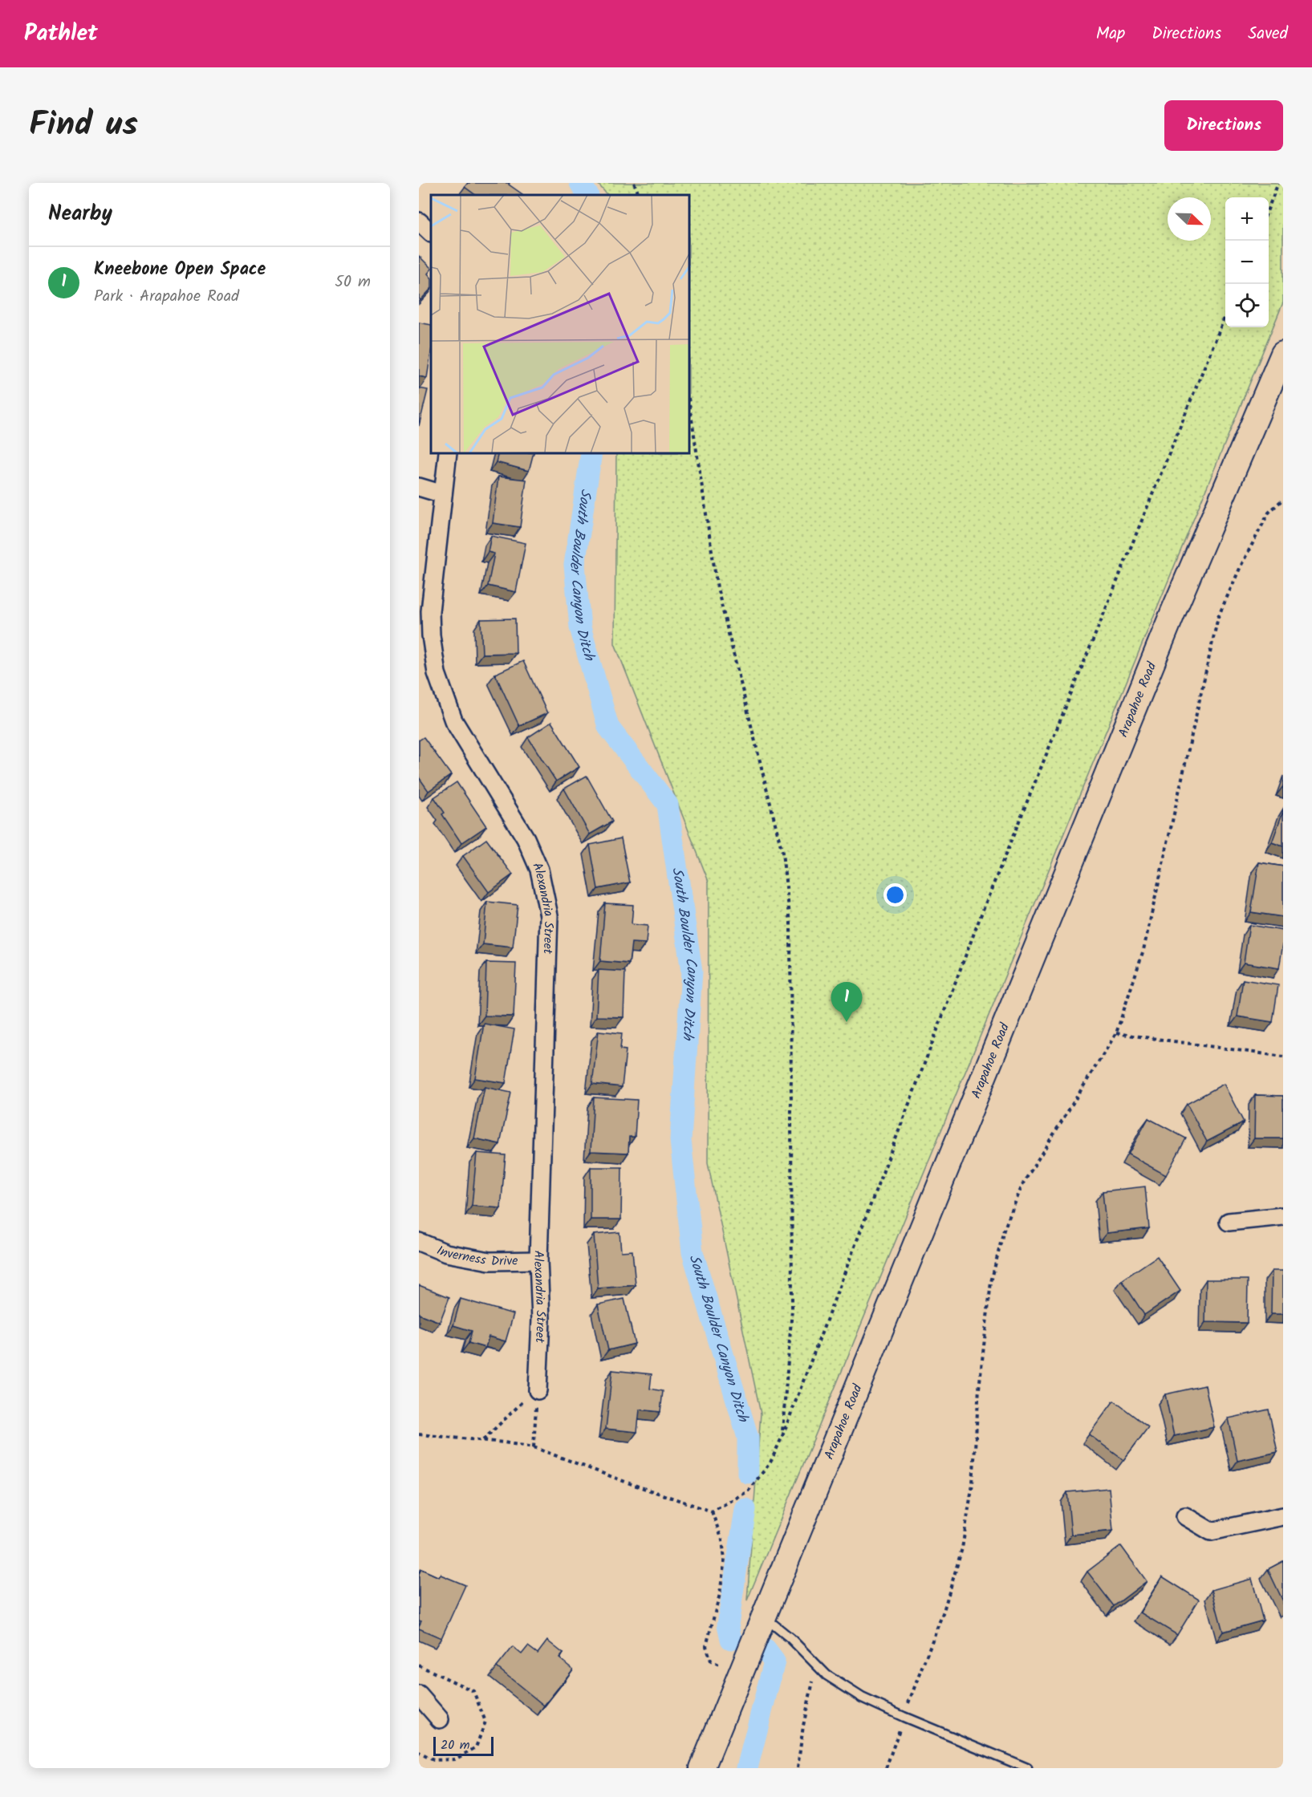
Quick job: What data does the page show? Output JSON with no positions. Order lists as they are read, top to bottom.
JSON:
{
  "streets": {
    "main road": ["Arapahoe Road"],
    "street": ["Alexandria Street", "Inverness Drive"]
  },
  "crossings": [
    ["Alexandria Street", "Inverness Drive"]
  ],
  "water": ["South Boulder Canyon Ditch"],
  "scale_bar": "20 m",
  "north": "bottom right",
  "page": {
    "header": "Pathlet",
    "nav": ["Map", "Directions", "Saved"],
    "title": "Find us",
    "buttons": "Directions",
    "heading": "Nearby",
    "map_buttons": ["+", "−"],
    "list": [
      {
        "mark": "1",
        "name": "Kneebone Open Space",
        "note": "Park · Arapahoe Road",
        "value": "50 m"
      }
    ],
    "pins": "1",
    "scale": "20 m"
  }
}
